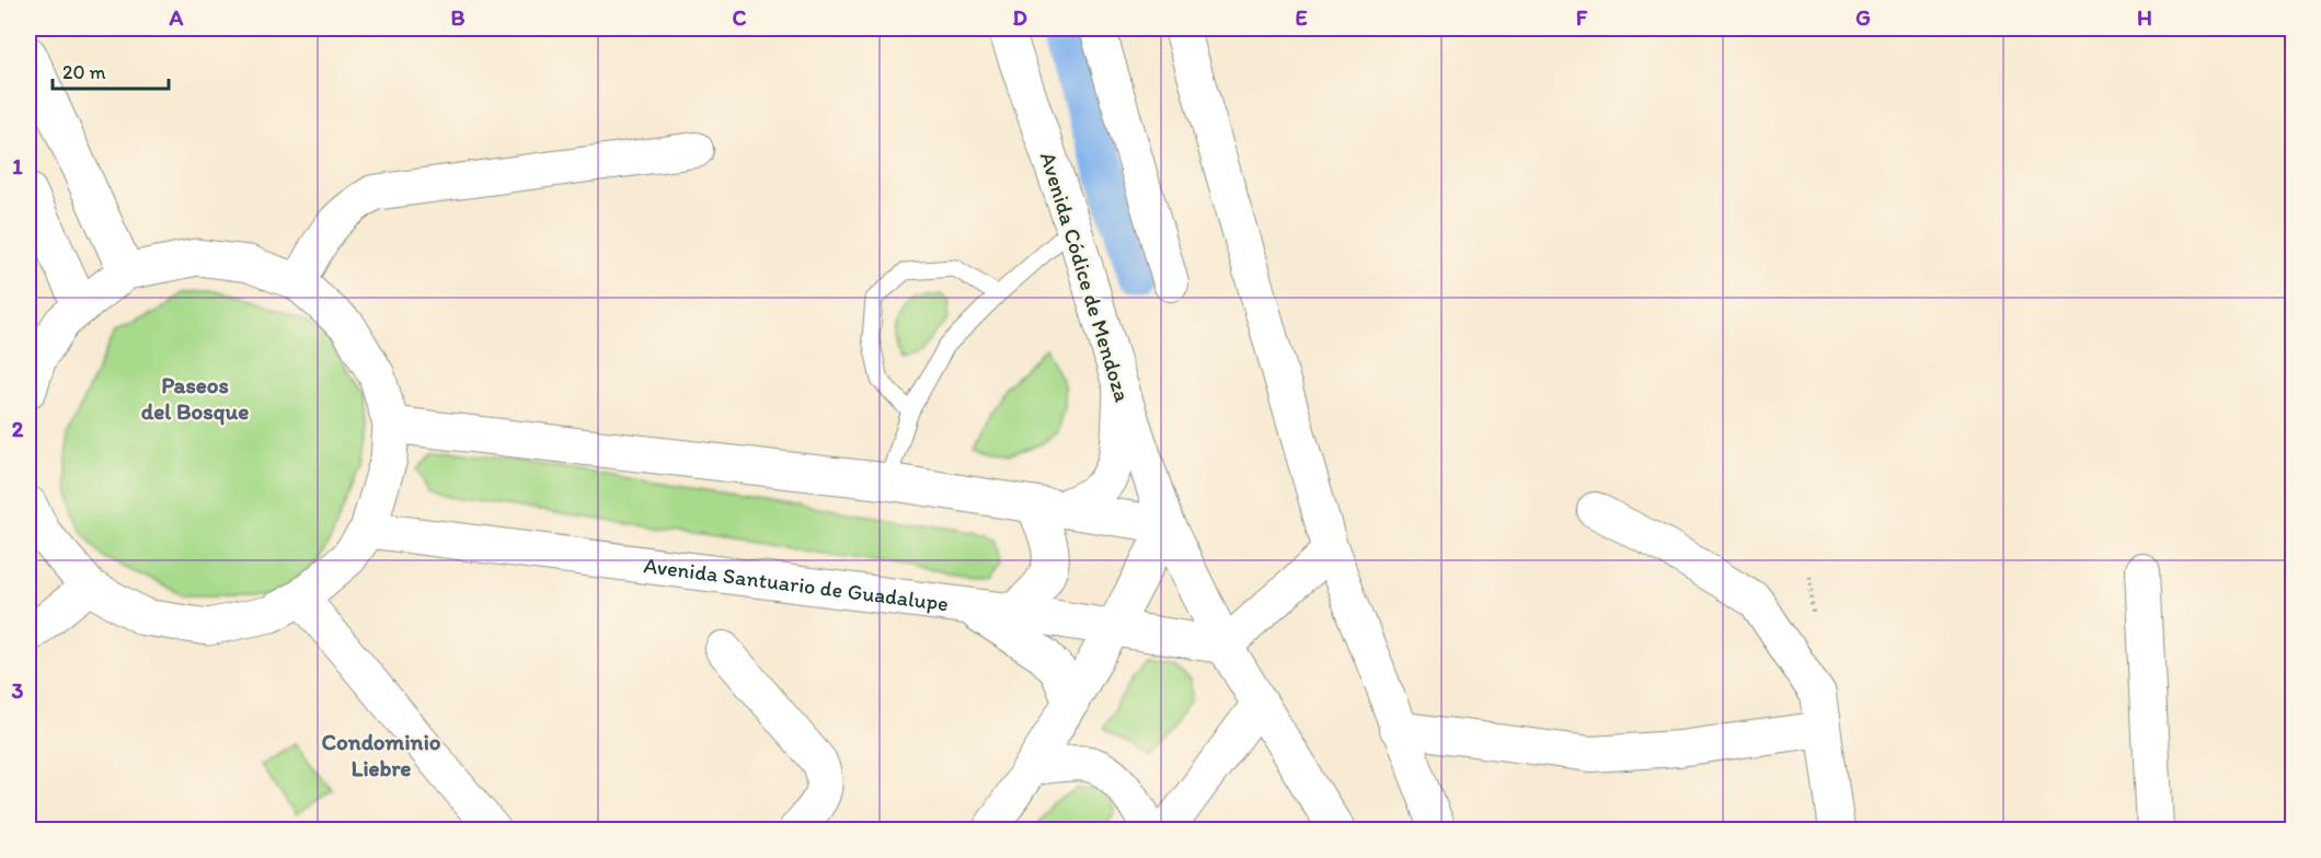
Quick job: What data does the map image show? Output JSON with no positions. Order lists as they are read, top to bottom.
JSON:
{
  "streets": {
    "street": ["Avenida Códice de Mendoza", "Avenida Santuario de Guadalupe"]
  },
  "crossings": [
    ["Avenida Códice de Mendoza", "Avenida Santuario de Guadalupe"]
  ],
  "districts": ["Paseos del Bosque", "Condominio Liebre"],
  "scale_bar": "20 m",
  "grid": {
    "columns": [
      "A",
      "B",
      "C",
      "D",
      "E",
      "F",
      "G",
      "H"
    ],
    "rows": ["1", "2", "3"]
  }
}
